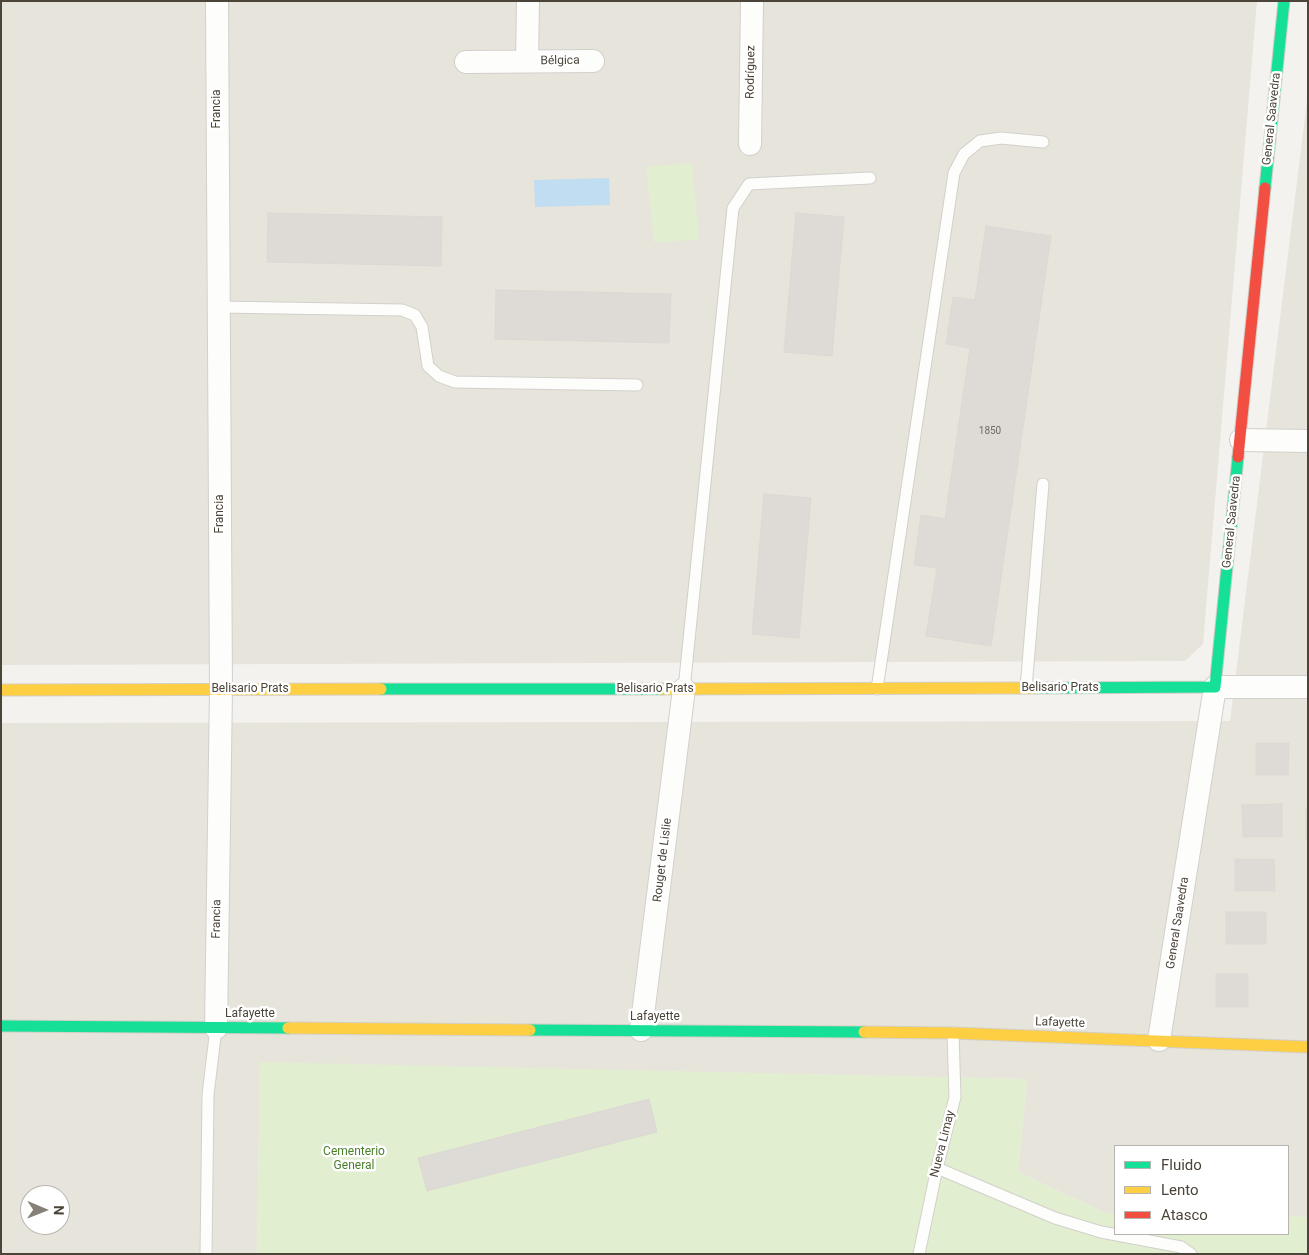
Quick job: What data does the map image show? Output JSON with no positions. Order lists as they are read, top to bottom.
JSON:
{
  "streets": {
    "street": [
      "Bélgica",
      "Rodríguez",
      "Francia",
      "General Saavedra",
      "Belisario Prats",
      "Rouget de Lislie",
      "Lafayette"
    ],
    "lane": ["Nueva Limay"]
  },
  "crossings": [
    ["Francia", "Belisario Prats"],
    ["Francia", "Lafayette"],
    ["General Saavedra", "Belisario Prats"],
    ["General Saavedra", "Lafayette"],
    ["Belisario Prats", "Rouget de Lislie"],
    ["Rouget de Lislie", "Lafayette"],
    ["Lafayette", "Nueva Limay"]
  ],
  "parks": ["Cementerio General"],
  "house_numbers": ["1850"],
  "legend": ["Fluido", "Lento", "Atasco"],
  "north": "right"
}
